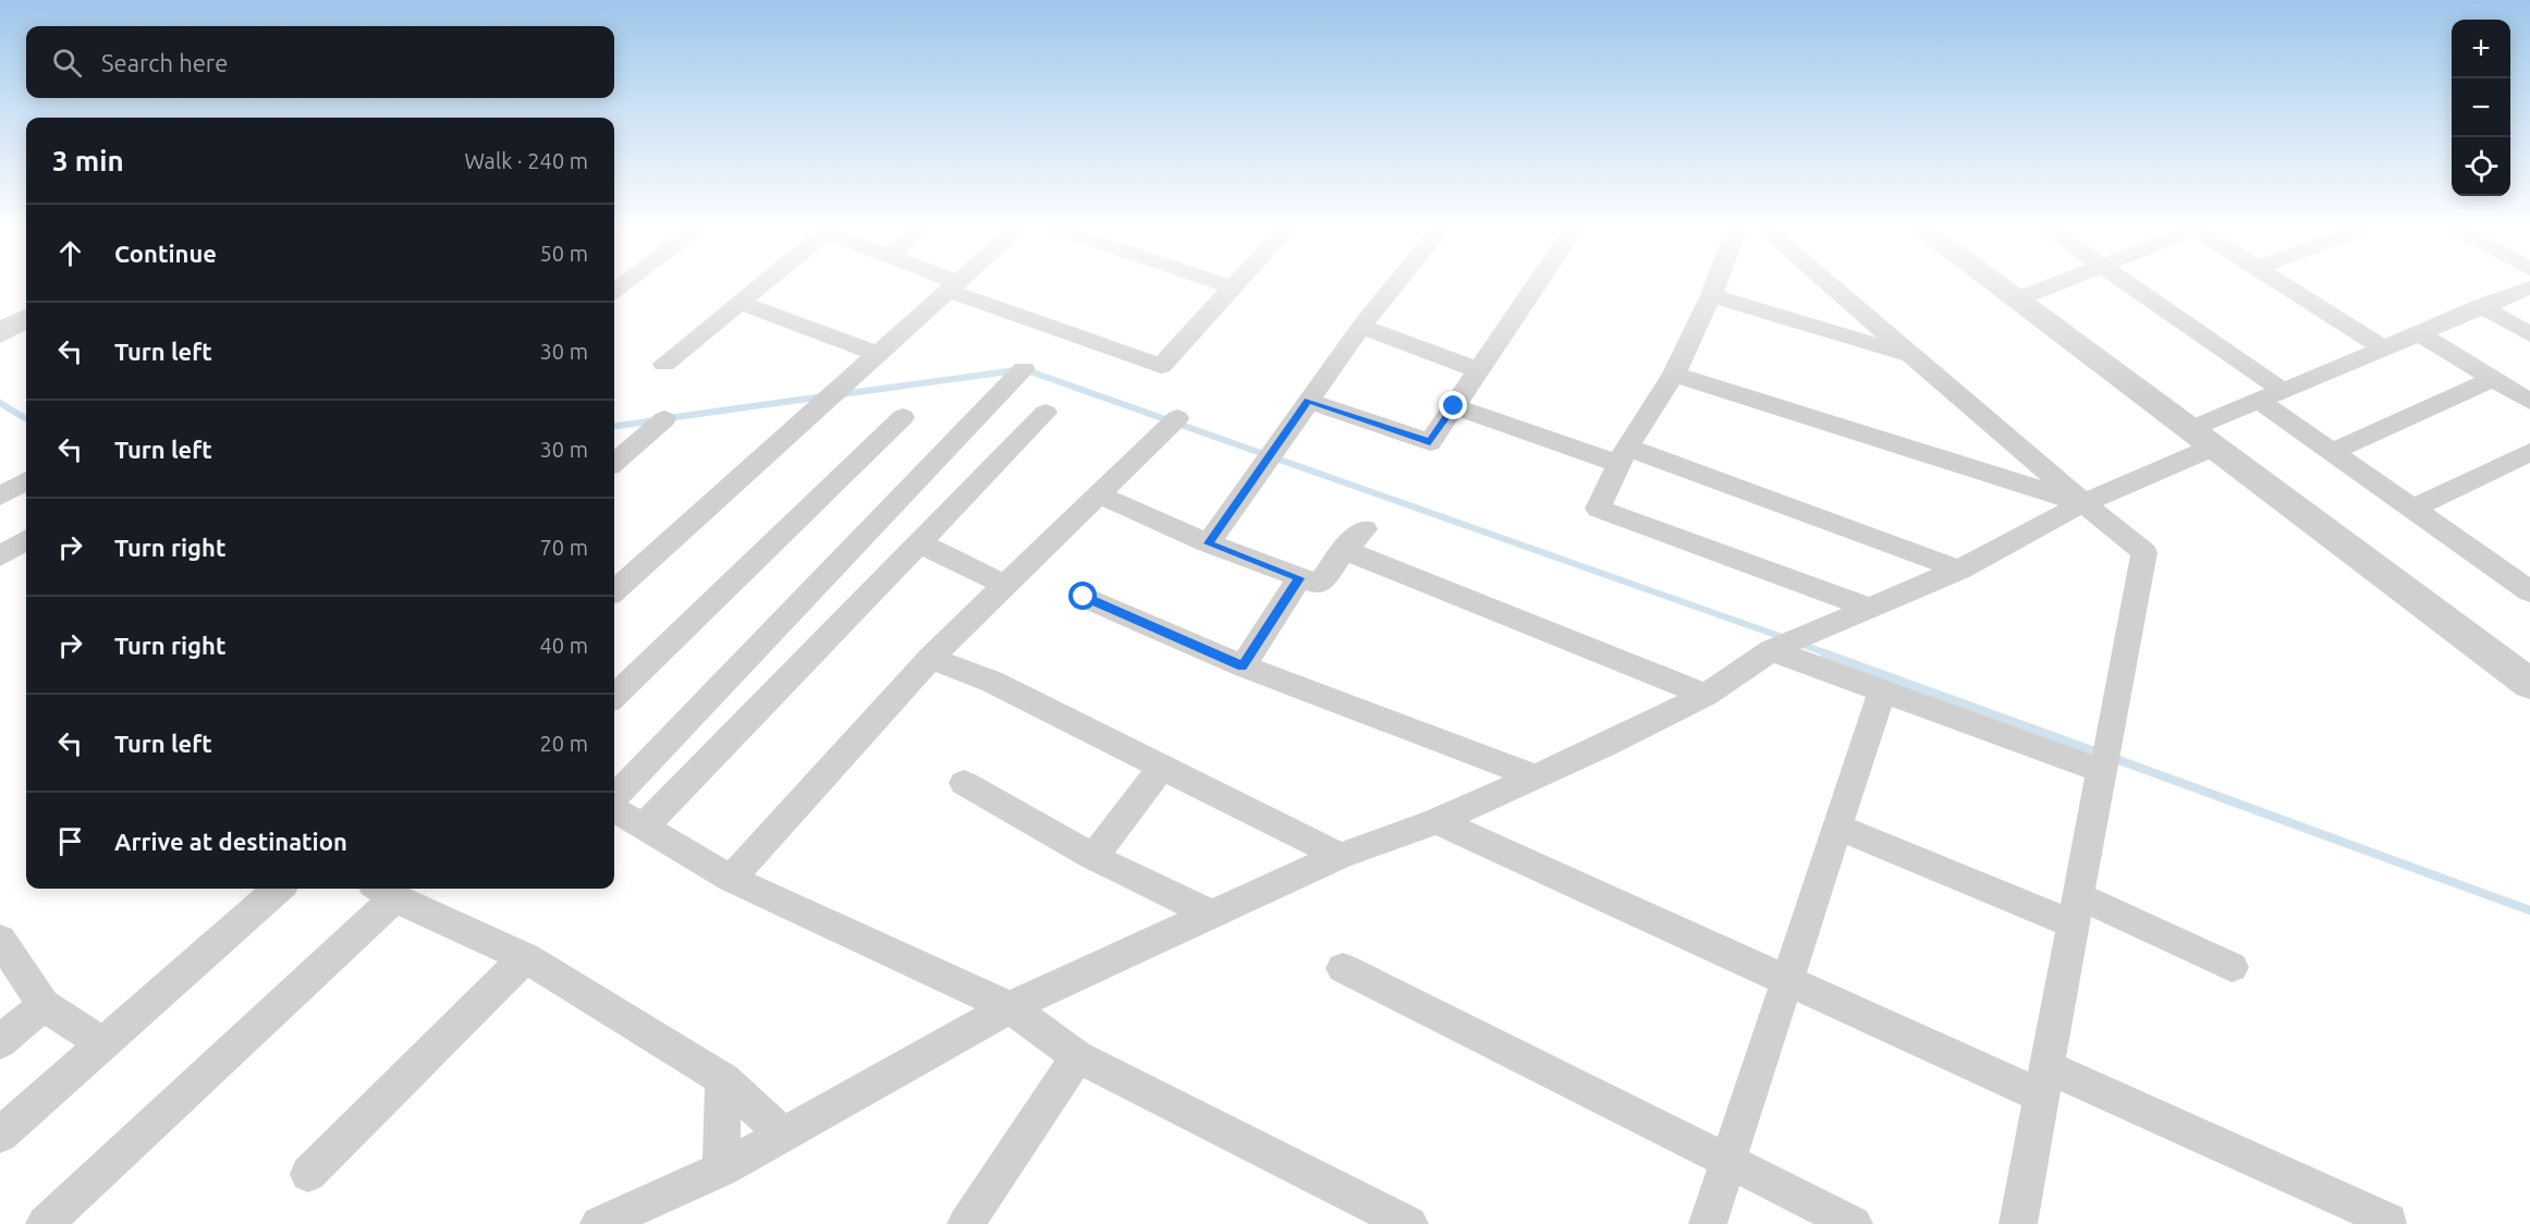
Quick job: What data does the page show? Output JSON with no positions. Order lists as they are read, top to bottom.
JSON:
{
  "page": {
    "map_buttons": ["+", "−"],
    "search": "Search here",
    "heading": ["3 min", "Walk · 240 m"],
    "list": [
      ["Continue", "50 m"],
      ["Turn left", "30 m"],
      ["Turn left", "30 m"],
      ["Turn right", "70 m"],
      ["Turn right", "40 m"],
      ["Turn left", "20 m"],
      "Arrive at destination"
    ]
  }
}
